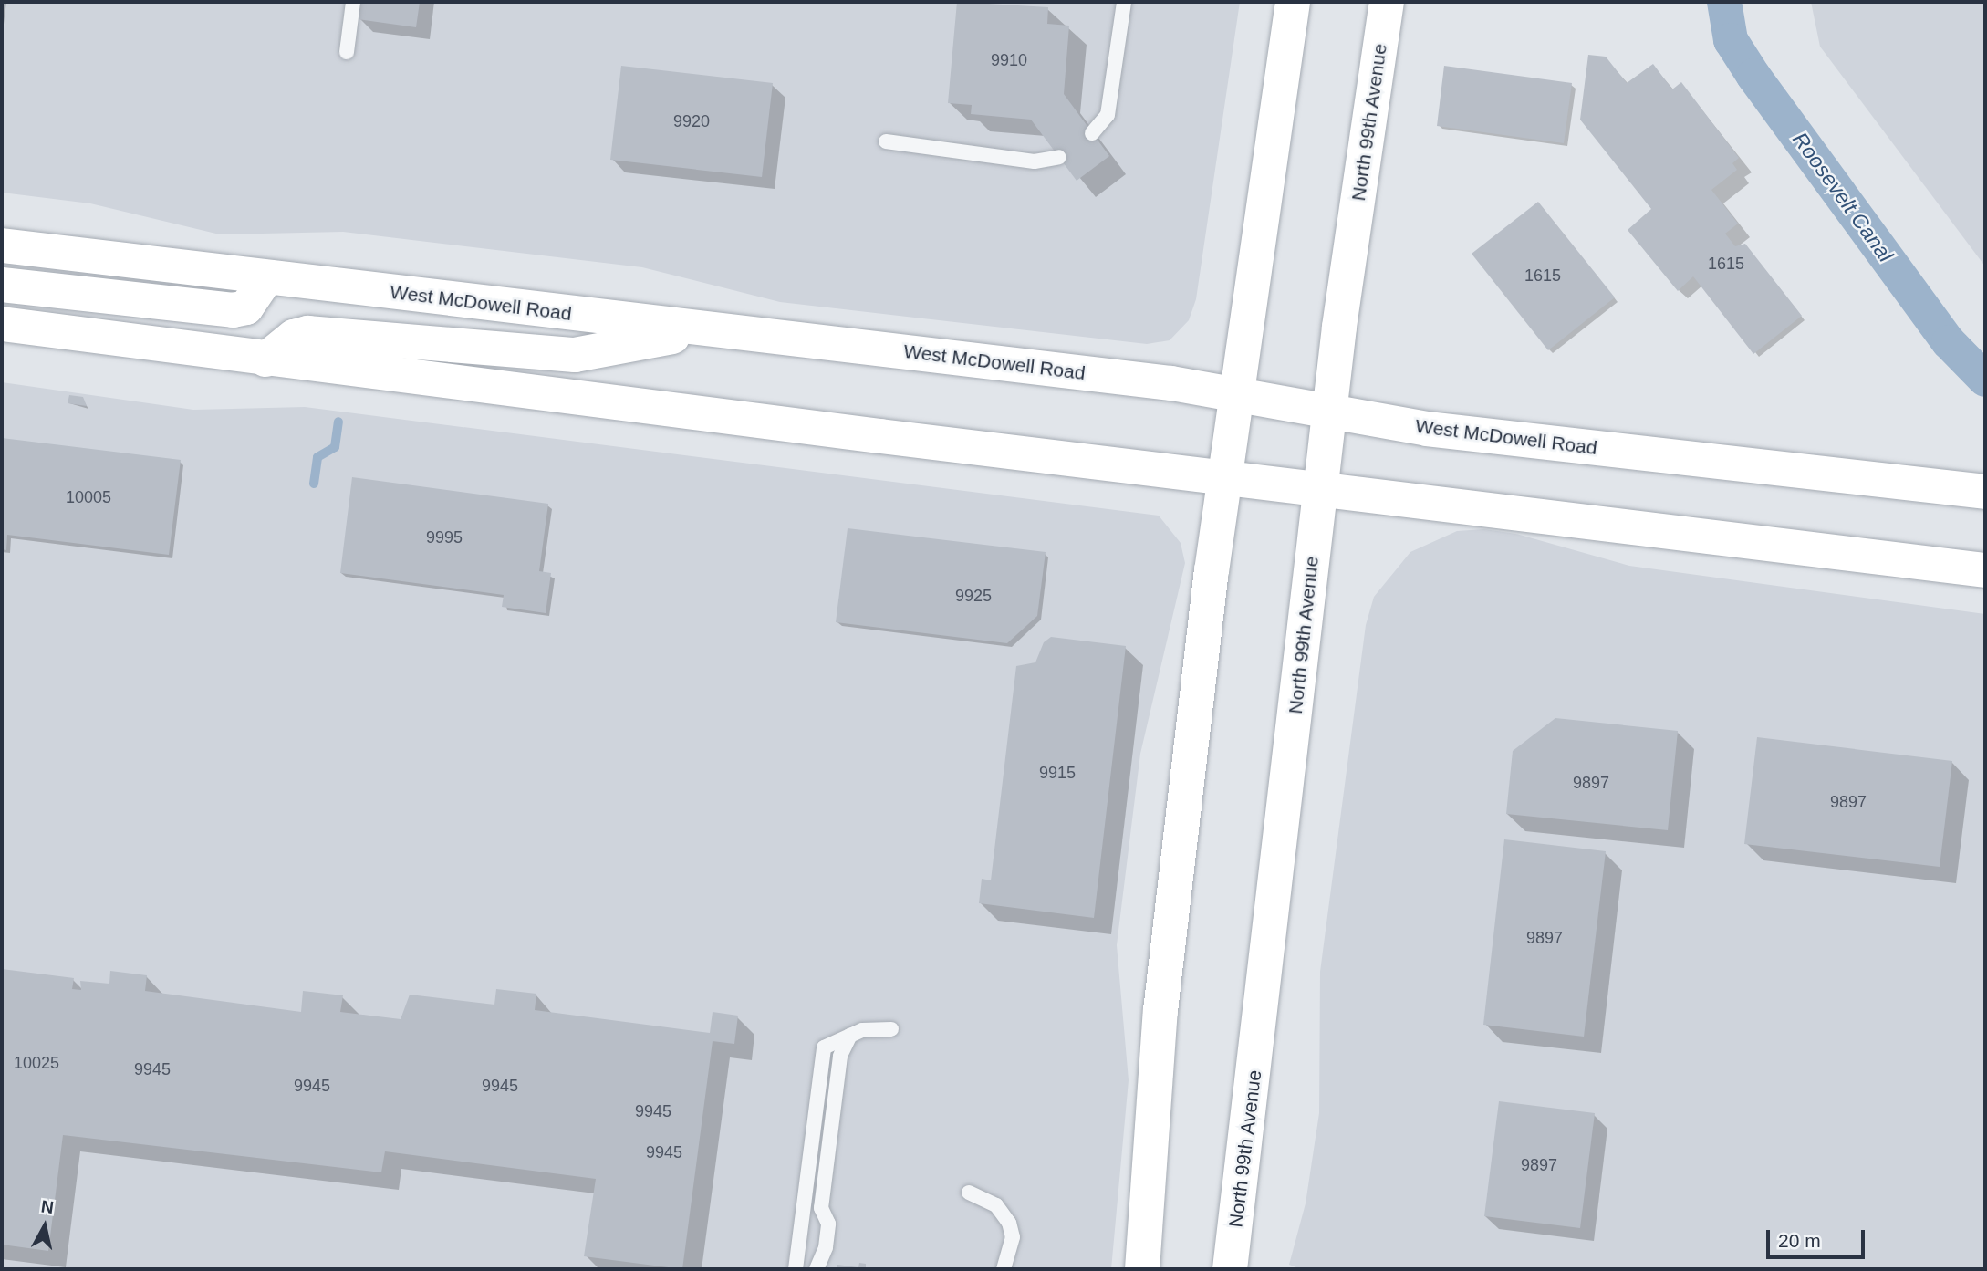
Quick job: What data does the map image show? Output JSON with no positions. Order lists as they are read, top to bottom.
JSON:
{
  "streets": {
    "main road": ["North 99th Avenue", "West McDowell Road"]
  },
  "crossings": [
    ["North 99th Avenue", "West McDowell Road"]
  ],
  "water": ["Roosevelt Canal"],
  "house_numbers": [
    "9910",
    "9920",
    "1615",
    "1615",
    "10005",
    "9995",
    "9925",
    "9915",
    "9897",
    "9897",
    "9897",
    "10025",
    "9945",
    "9945",
    "9945",
    "9945",
    "9945",
    "9897"
  ],
  "scale_bar": "20 m",
  "north": "top"
}
